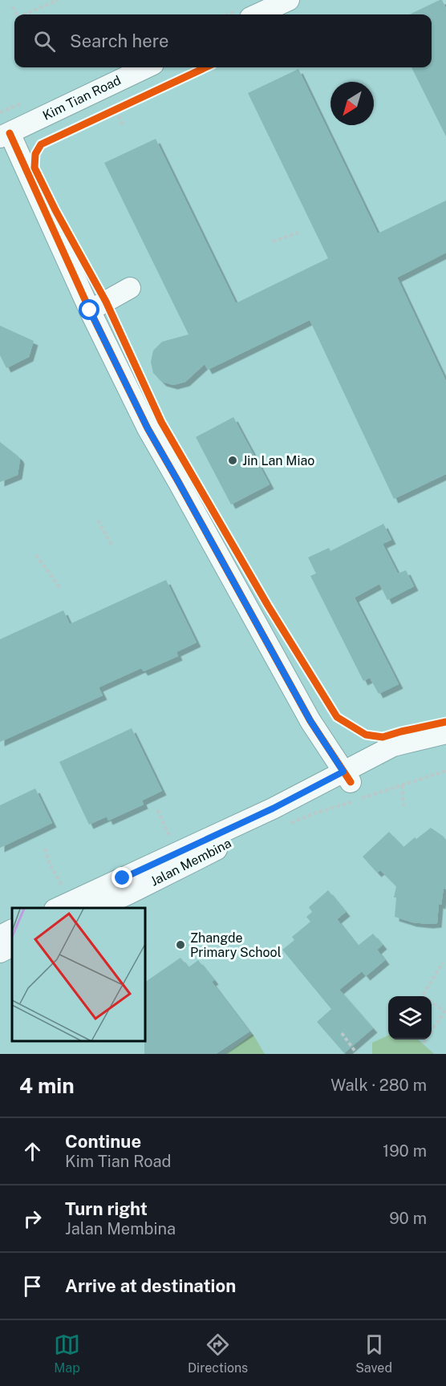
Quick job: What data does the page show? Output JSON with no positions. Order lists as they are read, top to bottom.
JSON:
{
  "streets": {
    "street": ["Kim Tian Road", "Jalan Membina"]
  },
  "crossings": [
    ["Kim Tian Road", "Jalan Membina"]
  ],
  "places": ["Jin Lan Miao", "Zhangde Primary School"],
  "north": "bottom left",
  "page": {
    "search": "Search here",
    "heading": ["4 min", "Walk · 280 m"],
    "list": [
      ["Continue", "Kim Tian Road", "190 m"],
      ["Turn right", "Jalan Membina", "90 m"],
      "Arrive at destination"
    ],
    "nav": ["Map", "Directions", "Saved"]
  }
}
